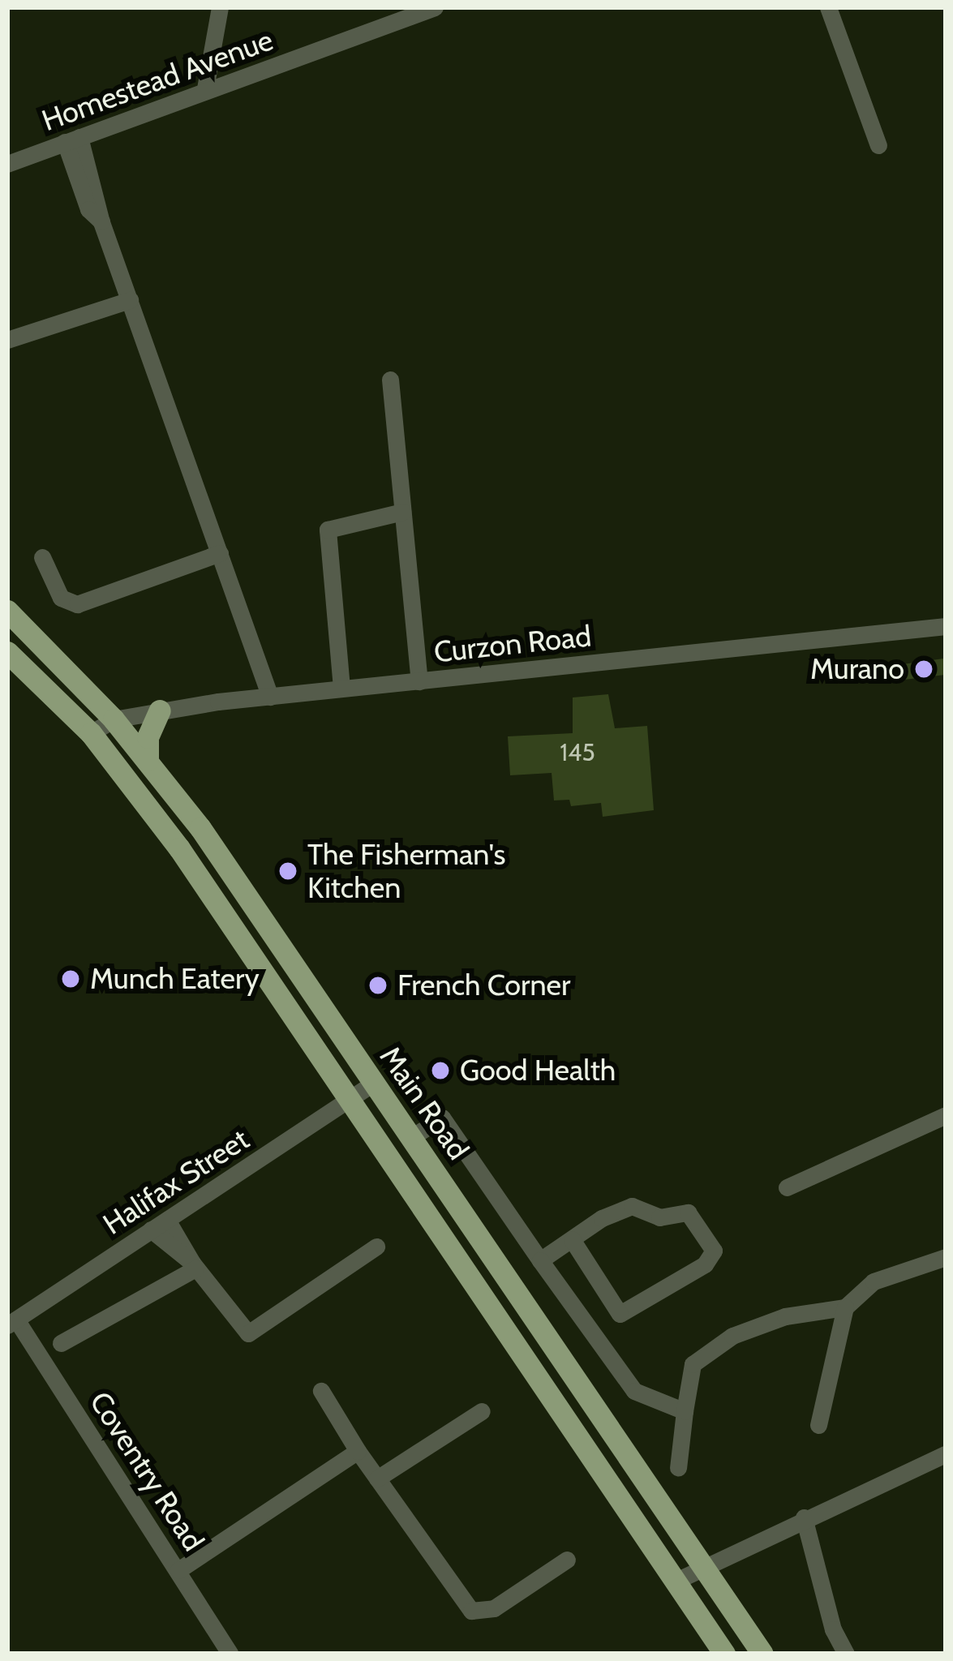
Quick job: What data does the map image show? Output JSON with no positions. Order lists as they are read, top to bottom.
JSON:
{
  "streets": {
    "main road": ["Main Road"],
    "street": [
      "Homestead Avenue",
      "Curzon Road",
      "Halifax Street",
      "Coventry Road"
    ]
  },
  "crossings": [
    ["Curzon Road", "Main Road"],
    ["Main Road", "Halifax Street"],
    ["Halifax Street", "Coventry Road"]
  ],
  "places": [
    "Murano",
    "The Fisherman's Kitchen",
    "Munch Eatery",
    "French Corner",
    "Good Health"
  ],
  "house_numbers": ["145"]
}
